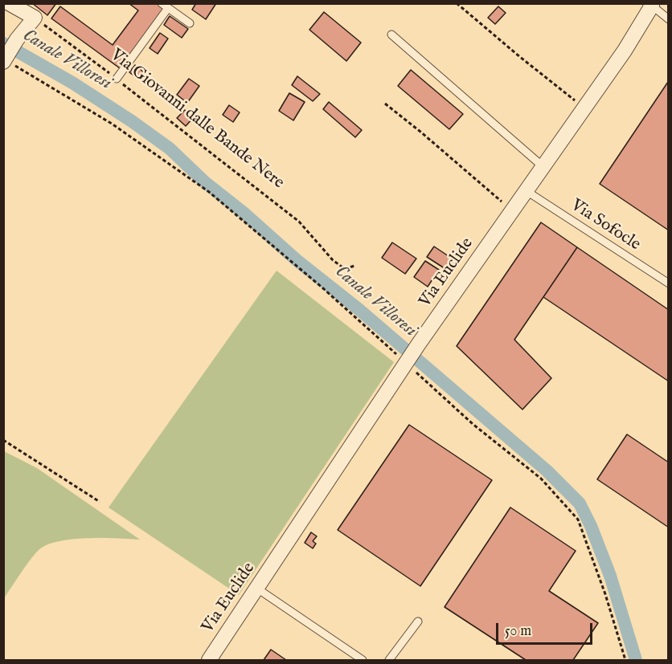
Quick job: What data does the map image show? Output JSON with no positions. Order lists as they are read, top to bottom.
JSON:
{
  "streets": {
    "street": ["Via Euclide"],
    "lane": ["Via Sofocle"],
    "path": ["Via Giovanni dalle Bande Nere"]
  },
  "crossings": [
    ["Via Sofocle", "Via Euclide"]
  ],
  "water": ["Canale Villoresi"],
  "scale_bar": "50 m"
}
